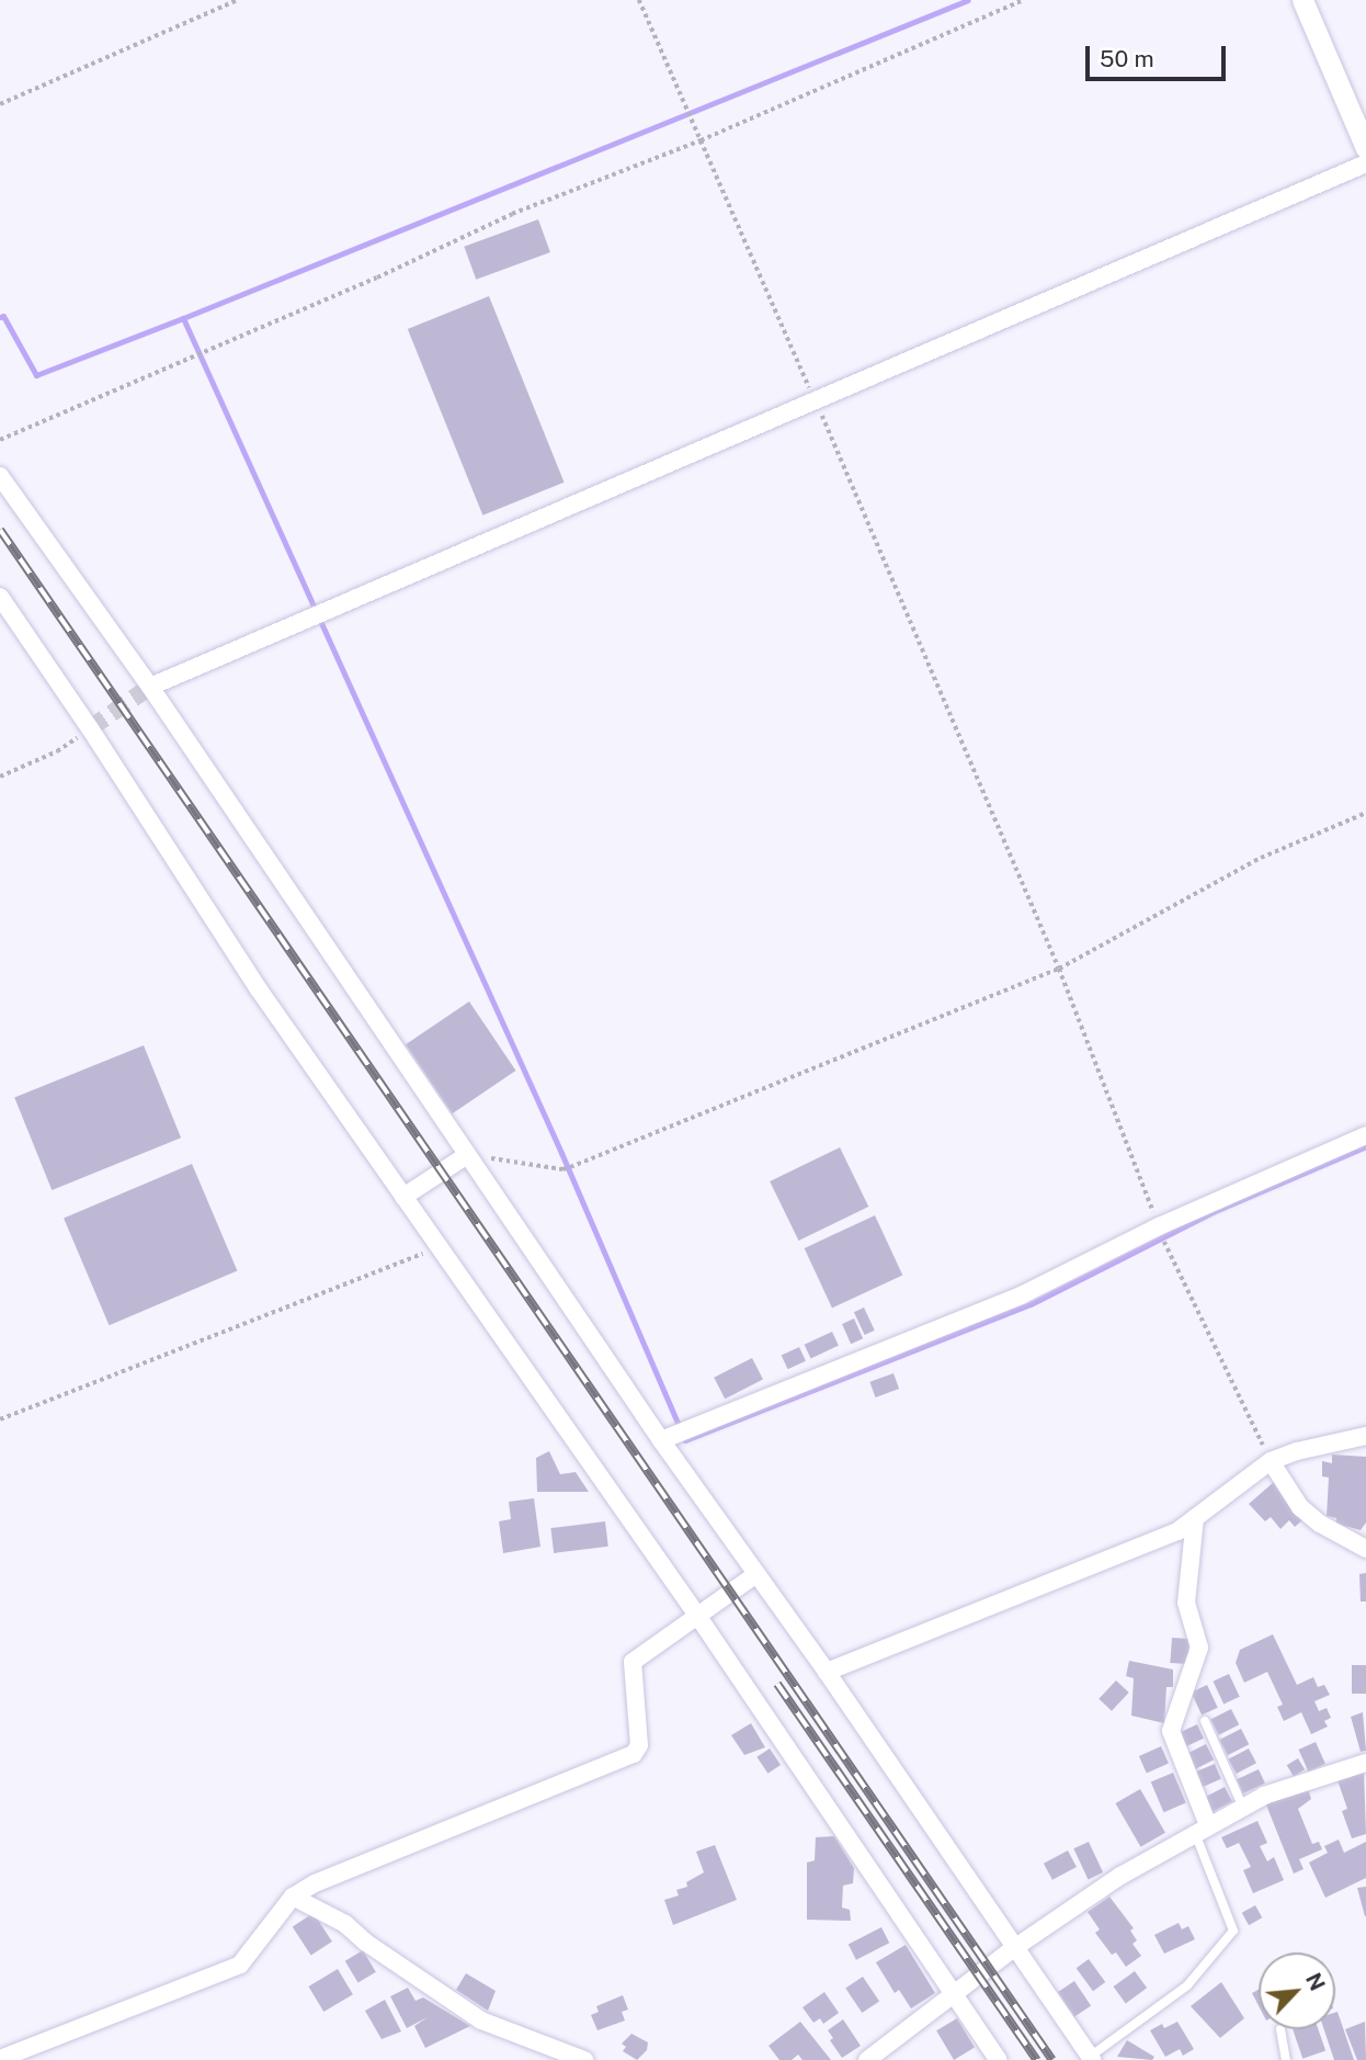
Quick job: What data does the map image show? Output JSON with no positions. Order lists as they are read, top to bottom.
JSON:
{
  "scale_bar": "50 m",
  "north": "top right"
}
